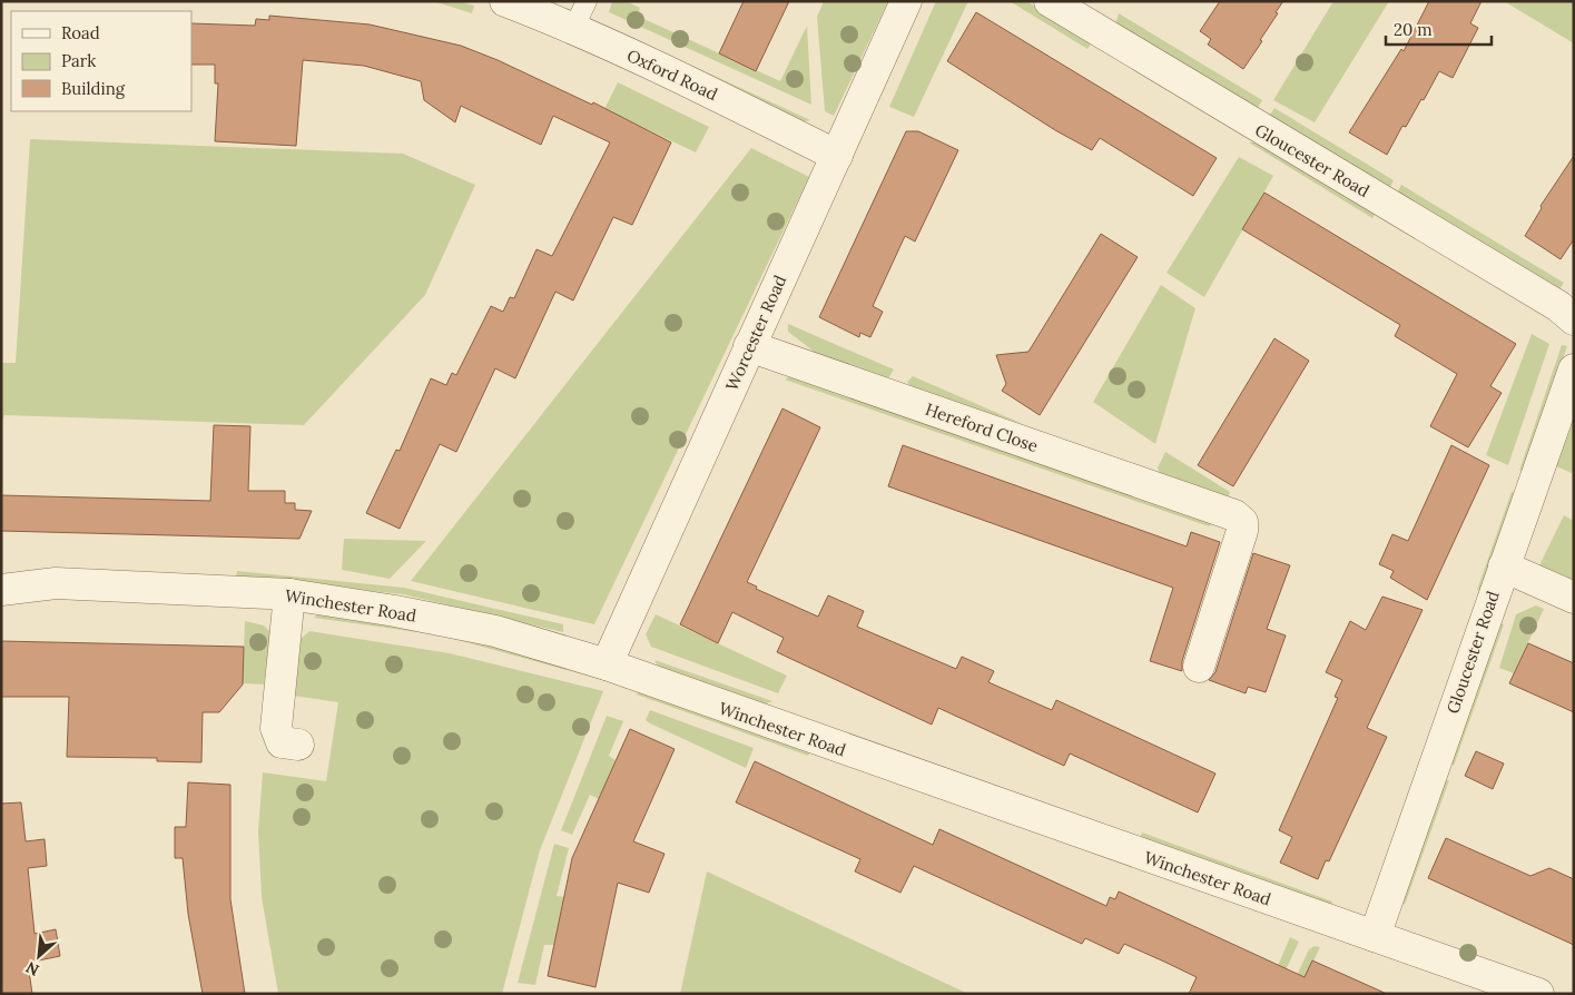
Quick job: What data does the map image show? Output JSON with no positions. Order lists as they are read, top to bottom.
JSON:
{
  "streets": {
    "street": [
      "Oxford Road",
      "Gloucester Road",
      "Worcester Road",
      "Hereford Close",
      "Winchester Road"
    ]
  },
  "crossings": [
    ["Oxford Road", "Worcester Road"],
    ["Gloucester Road", "Winchester Road"],
    ["Worcester Road", "Hereford Close"],
    ["Worcester Road", "Winchester Road"]
  ],
  "legend": ["Road", "Park", "Building"],
  "scale_bar": "20 m",
  "north": "bottom left"
}
